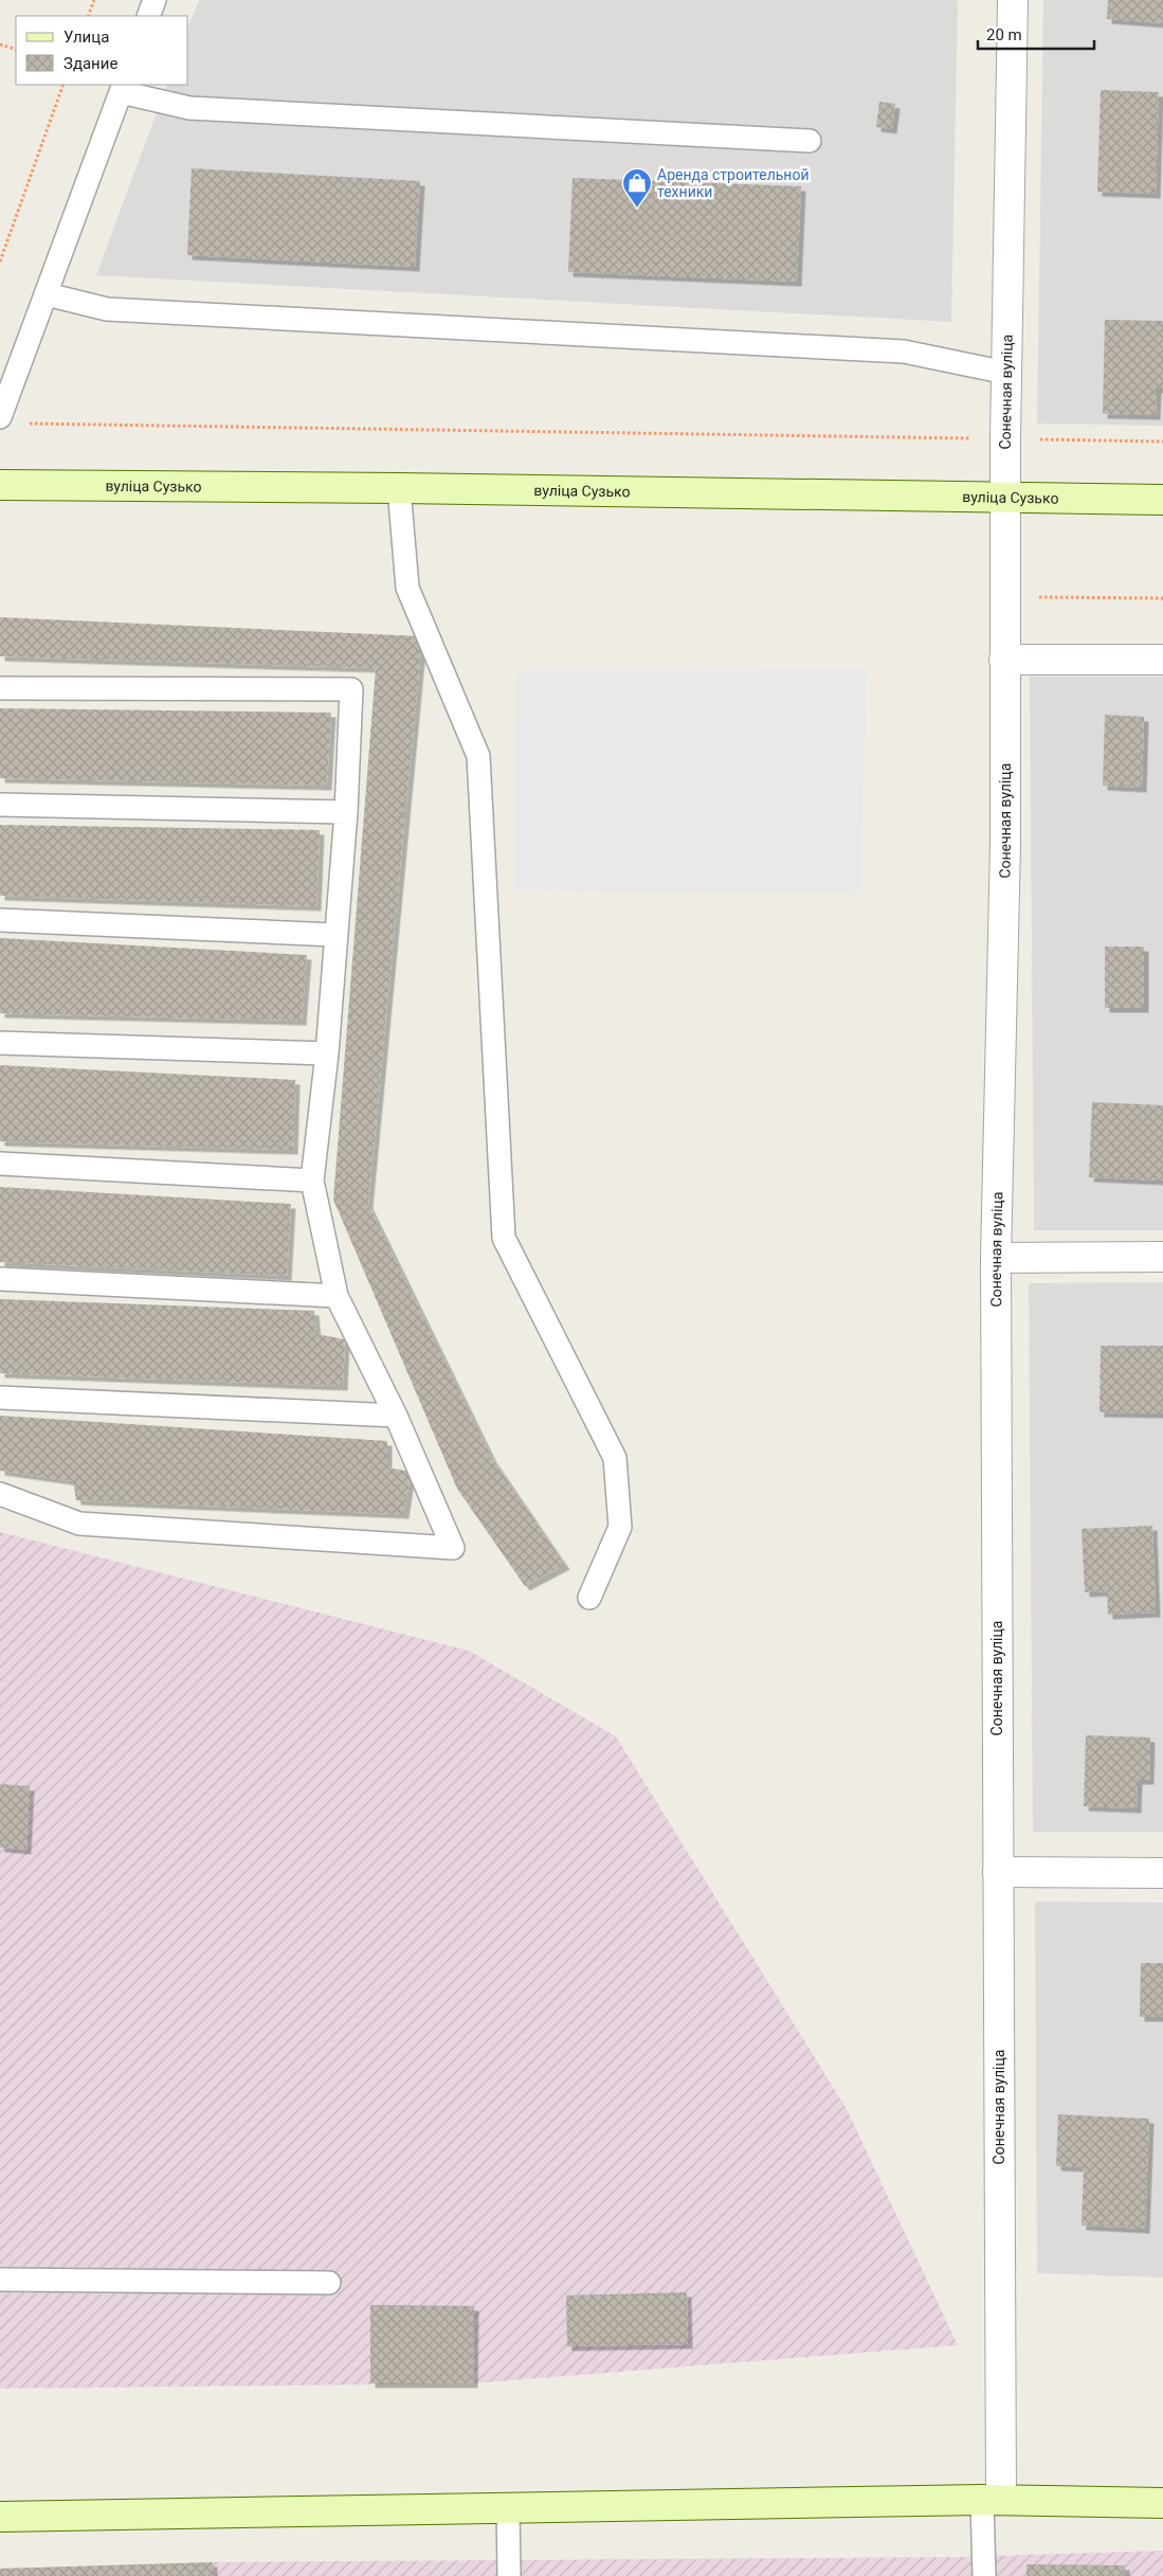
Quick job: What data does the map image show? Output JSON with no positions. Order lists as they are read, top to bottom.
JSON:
{
  "streets": {
    "street": ["Сонечная вуліца", "вуліца Сузько"]
  },
  "crossings": [
    ["Сонечная вуліца", "вуліца Сузько"]
  ],
  "places": {
    "shop": ["Аренда строительной техники"]
  },
  "legend": ["Улица", "Здание"],
  "scale_bar": "20 m"
}
